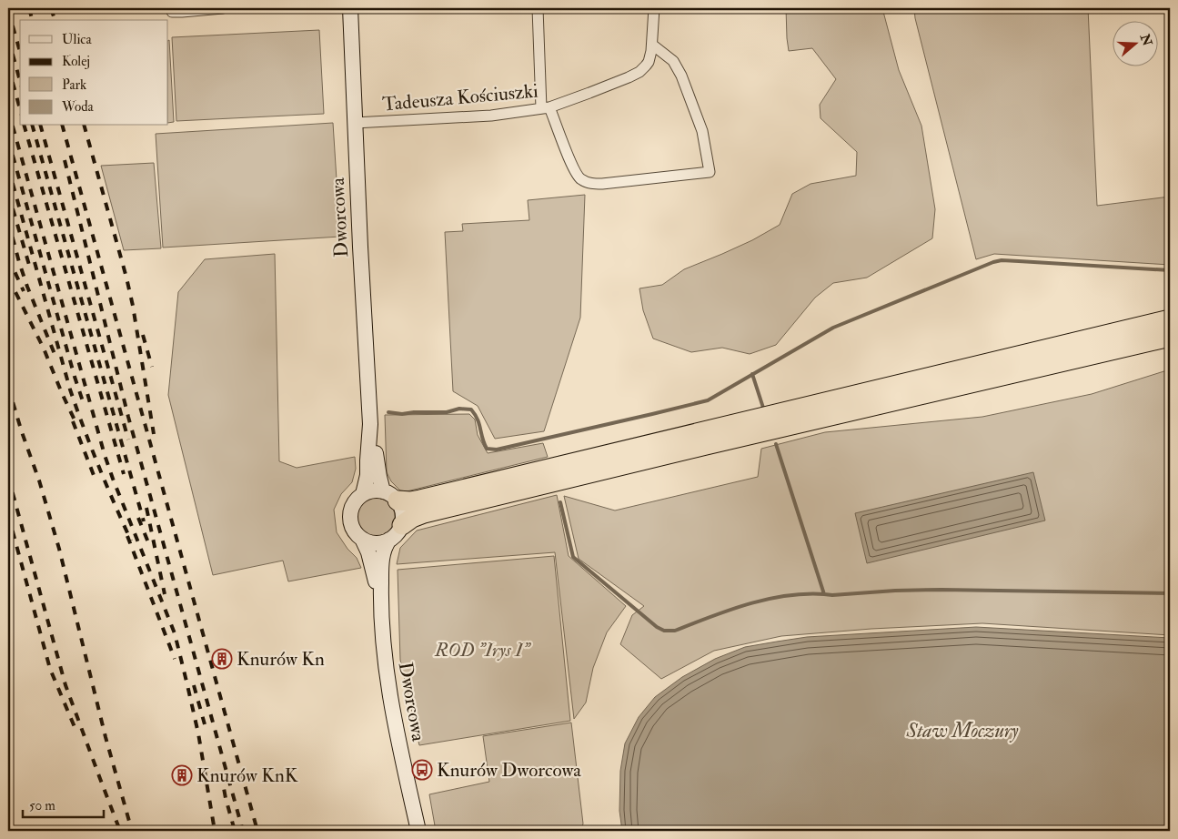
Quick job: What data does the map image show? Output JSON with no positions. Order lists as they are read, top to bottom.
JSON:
{
  "streets": {
    "main road": ["Dworcowa"],
    "street": ["Tadeusza Kościuszki"]
  },
  "crossings": [
    ["Tadeusza Kościuszki", "Dworcowa"]
  ],
  "water": ["Staw Moczury"],
  "parks": ["ROD \"Irys I\""],
  "places": {
    "building": ["Knurów Kn", "Knurów KnK"],
    "bus stop": ["Knurów Dworcowa"]
  },
  "legend": [
    "Ulica",
    "Kolej",
    "Park",
    "Woda"
  ],
  "scale_bar": "50 m",
  "north": "right"
}
